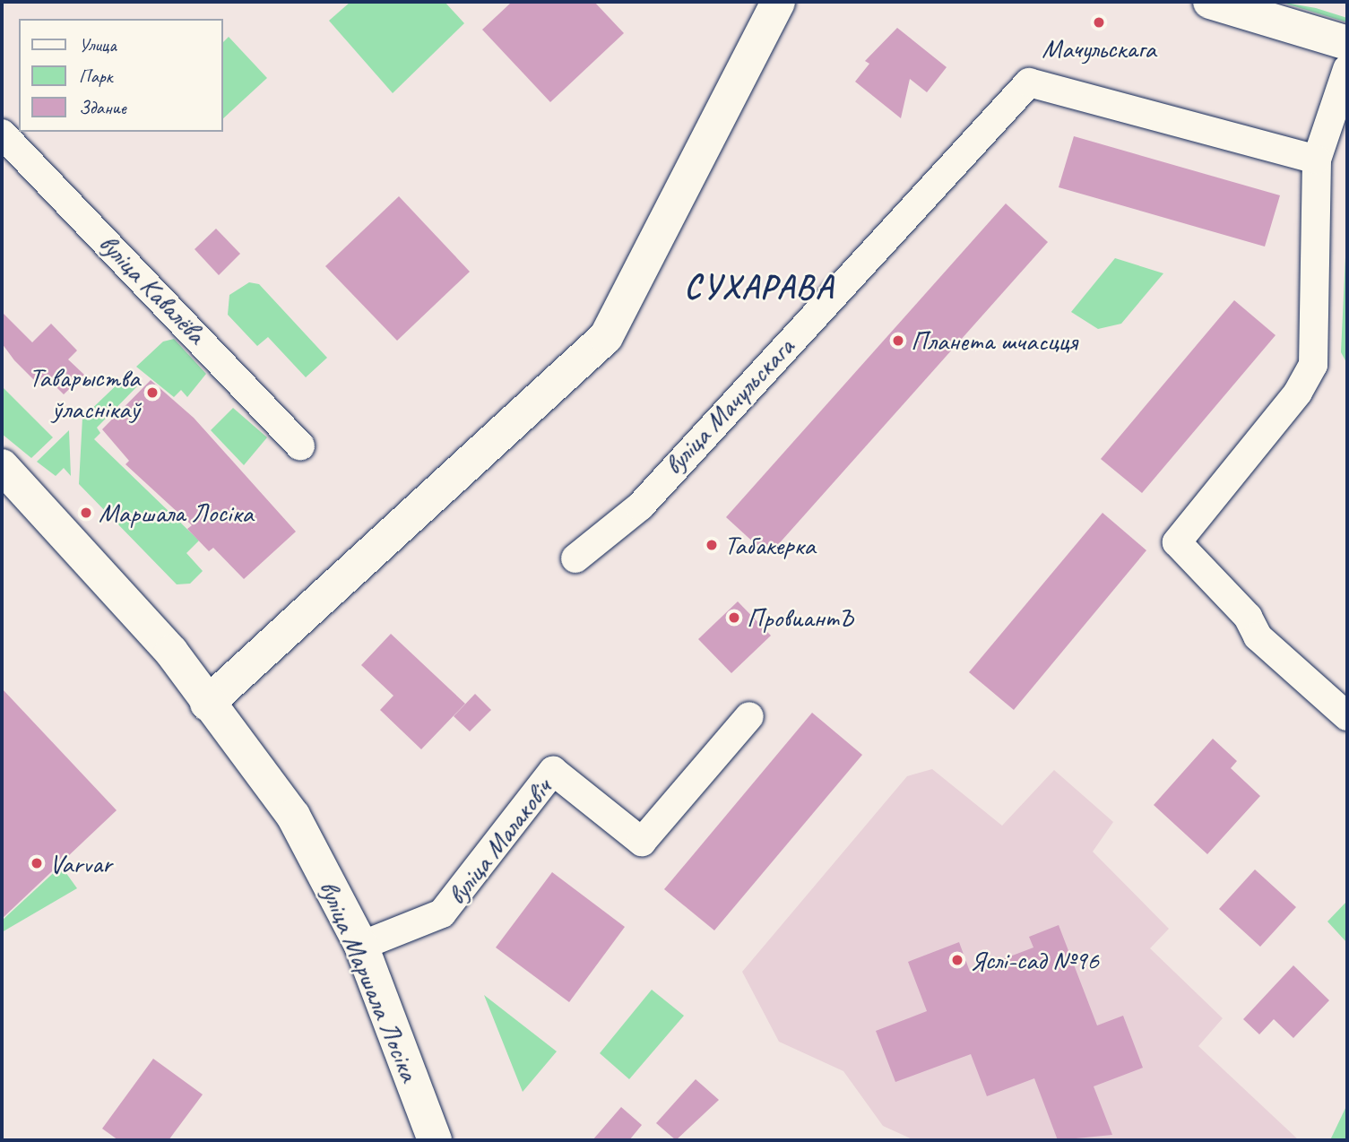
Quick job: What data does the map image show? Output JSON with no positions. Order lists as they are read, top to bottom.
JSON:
{
  "streets": {
    "main road": ["вуліца Маршала Лосіка"],
    "street": ["вуліца Кавалёва", "вуліца Мачульскага", "вуліца Малаковіч"]
  },
  "crossings": [
    ["вуліца Малаковіч", "вуліца Маршала Лосіка"]
  ],
  "districts": ["СУХАРАВА"],
  "places": [
    "Мачульскага",
    "Планета шчасцця",
    "Таварыства ўласнікаў",
    "Маршала Лосіка",
    "Табакерка",
    "ПровиантЪ",
    "Varvar",
    "Яслі-сад №96"
  ],
  "legend": ["Улица", "Парк", "Здание"]
}
